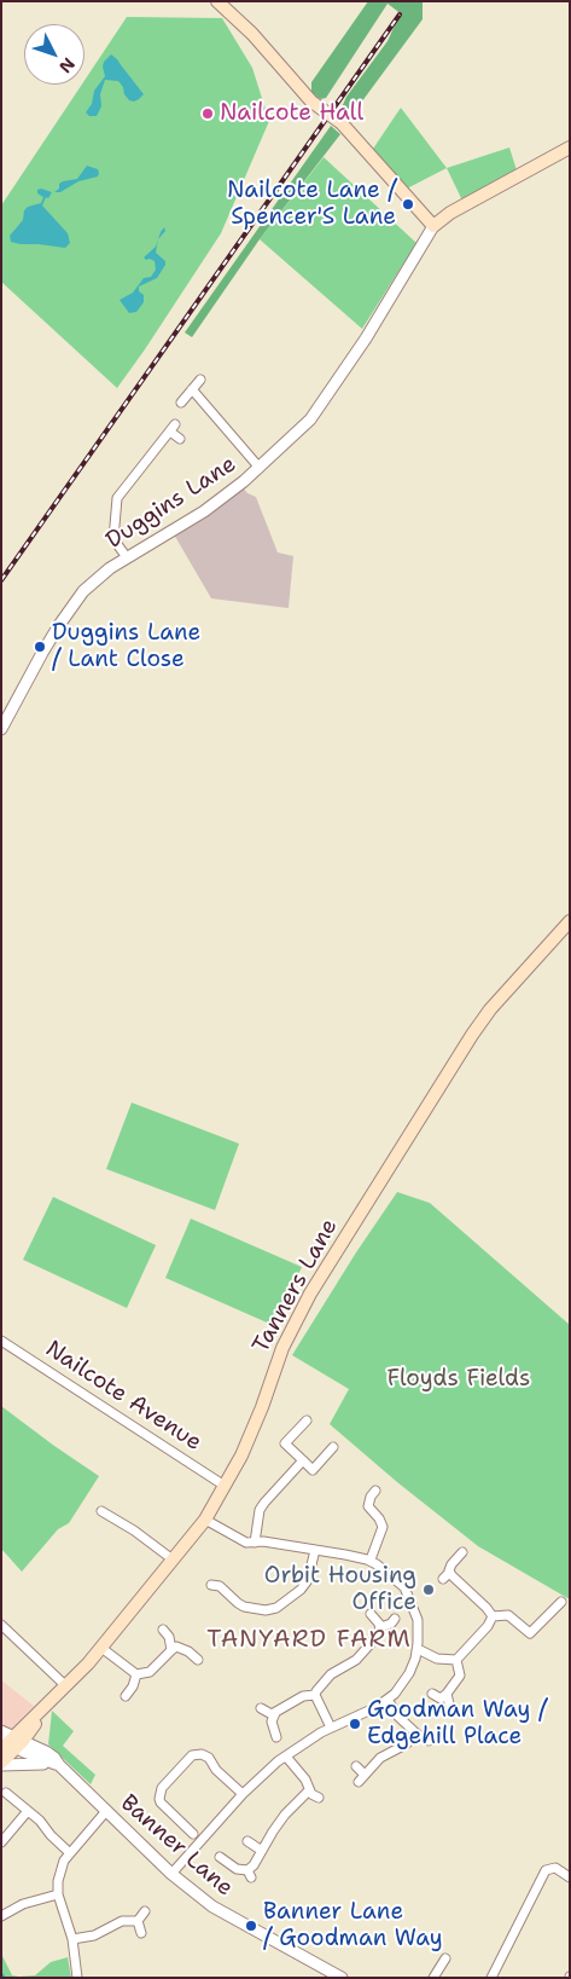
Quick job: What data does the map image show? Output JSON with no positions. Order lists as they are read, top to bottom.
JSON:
{
  "streets": {
    "main road": ["Tanners Lane"],
    "street": ["Duggins Lane", "Nailcote Avenue", "Banner Lane"]
  },
  "crossings": [
    ["Tanners Lane", "Nailcote Avenue"],
    ["Tanners Lane", "Banner Lane"]
  ],
  "districts": ["TANYARD FARM"],
  "parks": ["Floyds Fields"],
  "places": [
    "Nailcote Hall",
    "Nailcote Lane / Spencer'S Lane",
    "Duggins Lane / Lant Close",
    "Orbit Housing Office",
    "Goodman Way / Edgehill Place",
    "Banner Lane / Goodman Way"
  ],
  "north": "bottom right"
}
